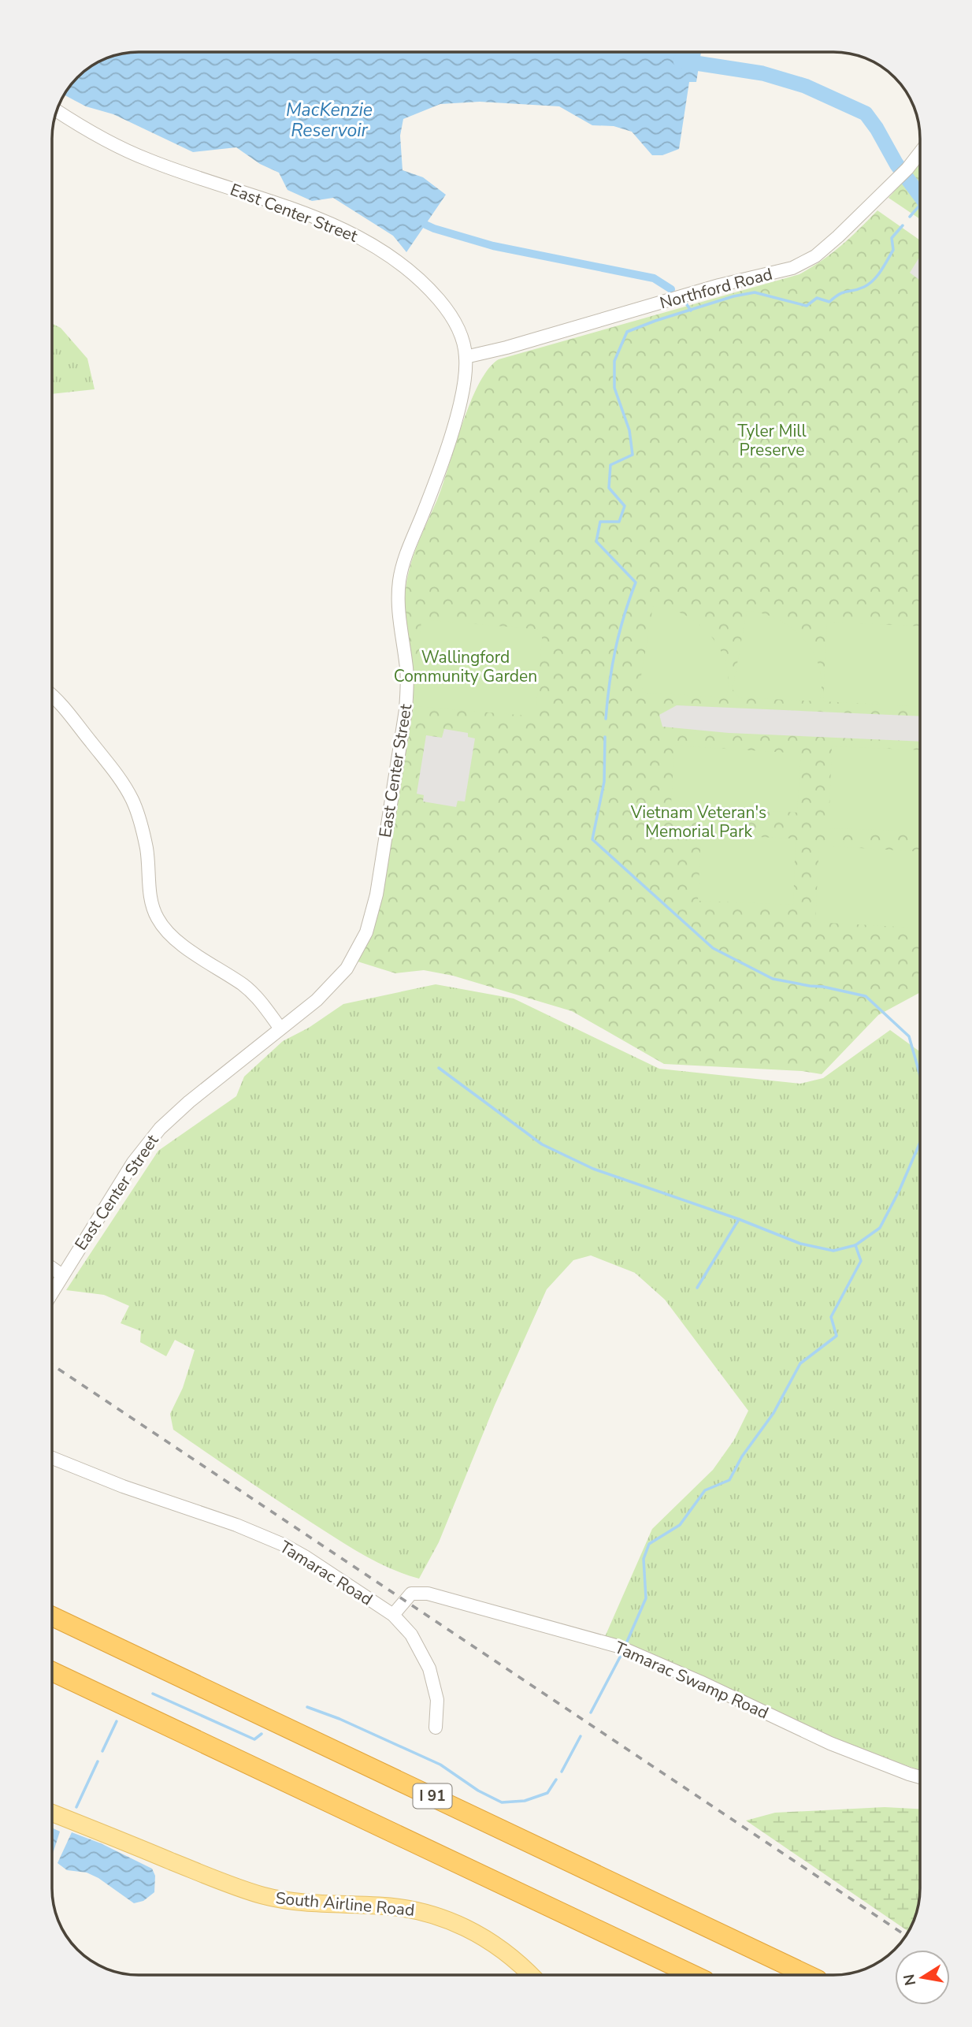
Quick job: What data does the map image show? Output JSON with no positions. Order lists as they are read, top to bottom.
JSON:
{
  "streets": {
    "highway": ["I 91"],
    "main road": ["South Airline Road"],
    "street": [
      "East Center Street",
      "Northford Road",
      "Tamarac Road",
      "Tamarac Swamp Road"
    ]
  },
  "crossings": [
    ["East Center Street", "Northford Road"],
    ["Tamarac Road", "Tamarac Swamp Road"]
  ],
  "water": ["MacKenzie Reservoir"],
  "parks": ["Tyler Mill Preserve", "Wallingford Community Garden", "Vietnam Veteran's Memorial Park"],
  "north": "left"
}
